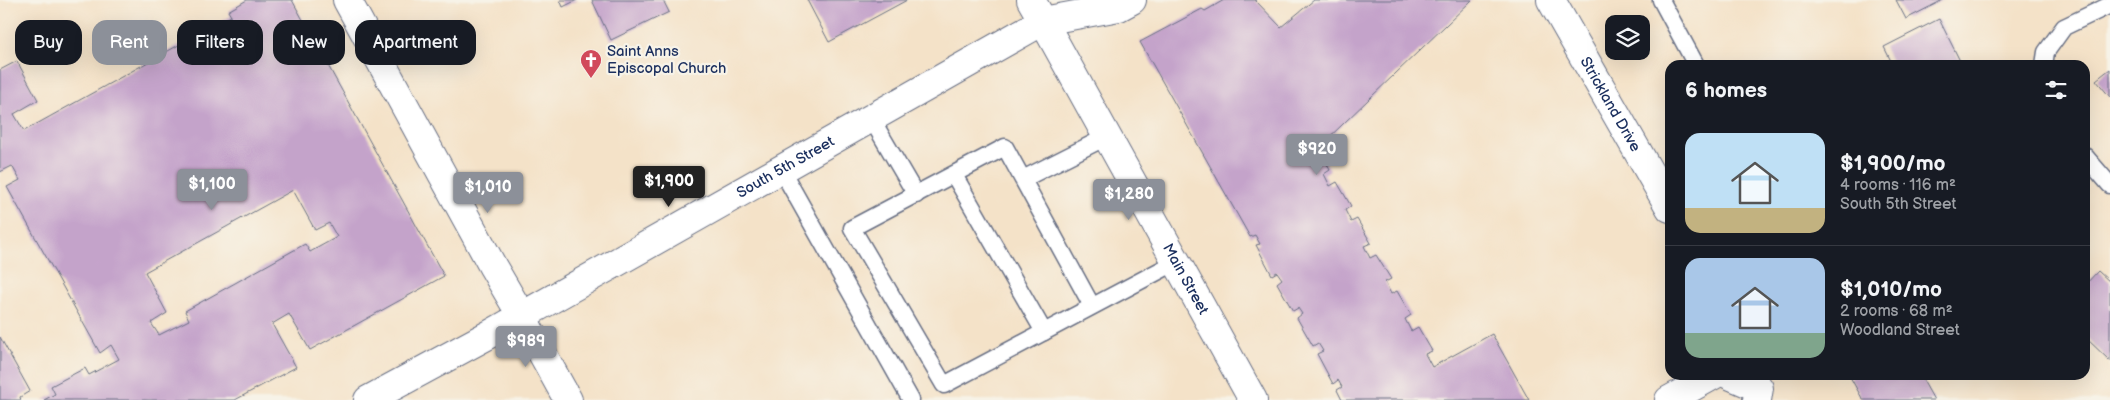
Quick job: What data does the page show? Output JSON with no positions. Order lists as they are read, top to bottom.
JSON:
{
  "streets": {
    "main road": ["Strickland Drive", "South 5th Street", "Main Street"]
  },
  "crossings": [
    ["South 5th Street", "Main Street"]
  ],
  "places": {
    "church": ["Saint Anns Episcopal Church"]
  },
  "page": {
    "chip": [
      "Buy",
      "Rent",
      "Filters",
      "New",
      "Apartment"
    ],
    "heading": "6 homes",
    "list": [
      {
        "name": "$1,900/mo",
        "note": "4 rooms · 116 m² · South 5th Street"
      },
      {
        "name": "$1,010/mo",
        "note": "2 rooms · 68 m² · Woodland Street"
      }
    ],
    "price": [
      "$920",
      "$1,900",
      "$1,100",
      "$1,010",
      "$1,280",
      "$989"
    ]
  }
}
